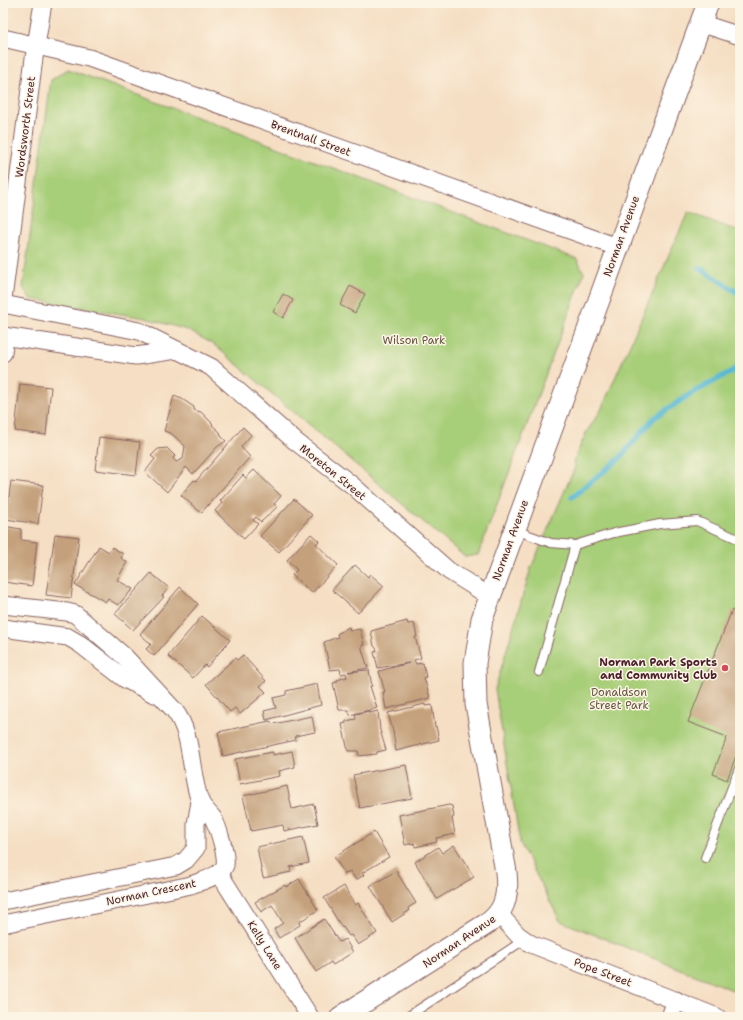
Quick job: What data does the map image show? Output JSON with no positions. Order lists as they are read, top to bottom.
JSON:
{
  "streets": {
    "street": [
      "Wordsworth Street",
      "Brentnall Street",
      "Norman Avenue",
      "Moreton Street",
      "Norman Crescent",
      "Kelly Lane",
      "Pope Street"
    ]
  },
  "crossings": [
    ["Wordsworth Street", "Brentnall Street"],
    ["Brentnall Street", "Norman Avenue"],
    ["Norman Avenue", "Moreton Street"],
    ["Norman Avenue", "Pope Street"],
    ["Norman Crescent", "Kelly Lane"]
  ],
  "parks": ["Wilson Park", "Donaldson Street Park"],
  "places": ["Norman Park Sports and Community Club"]
}
